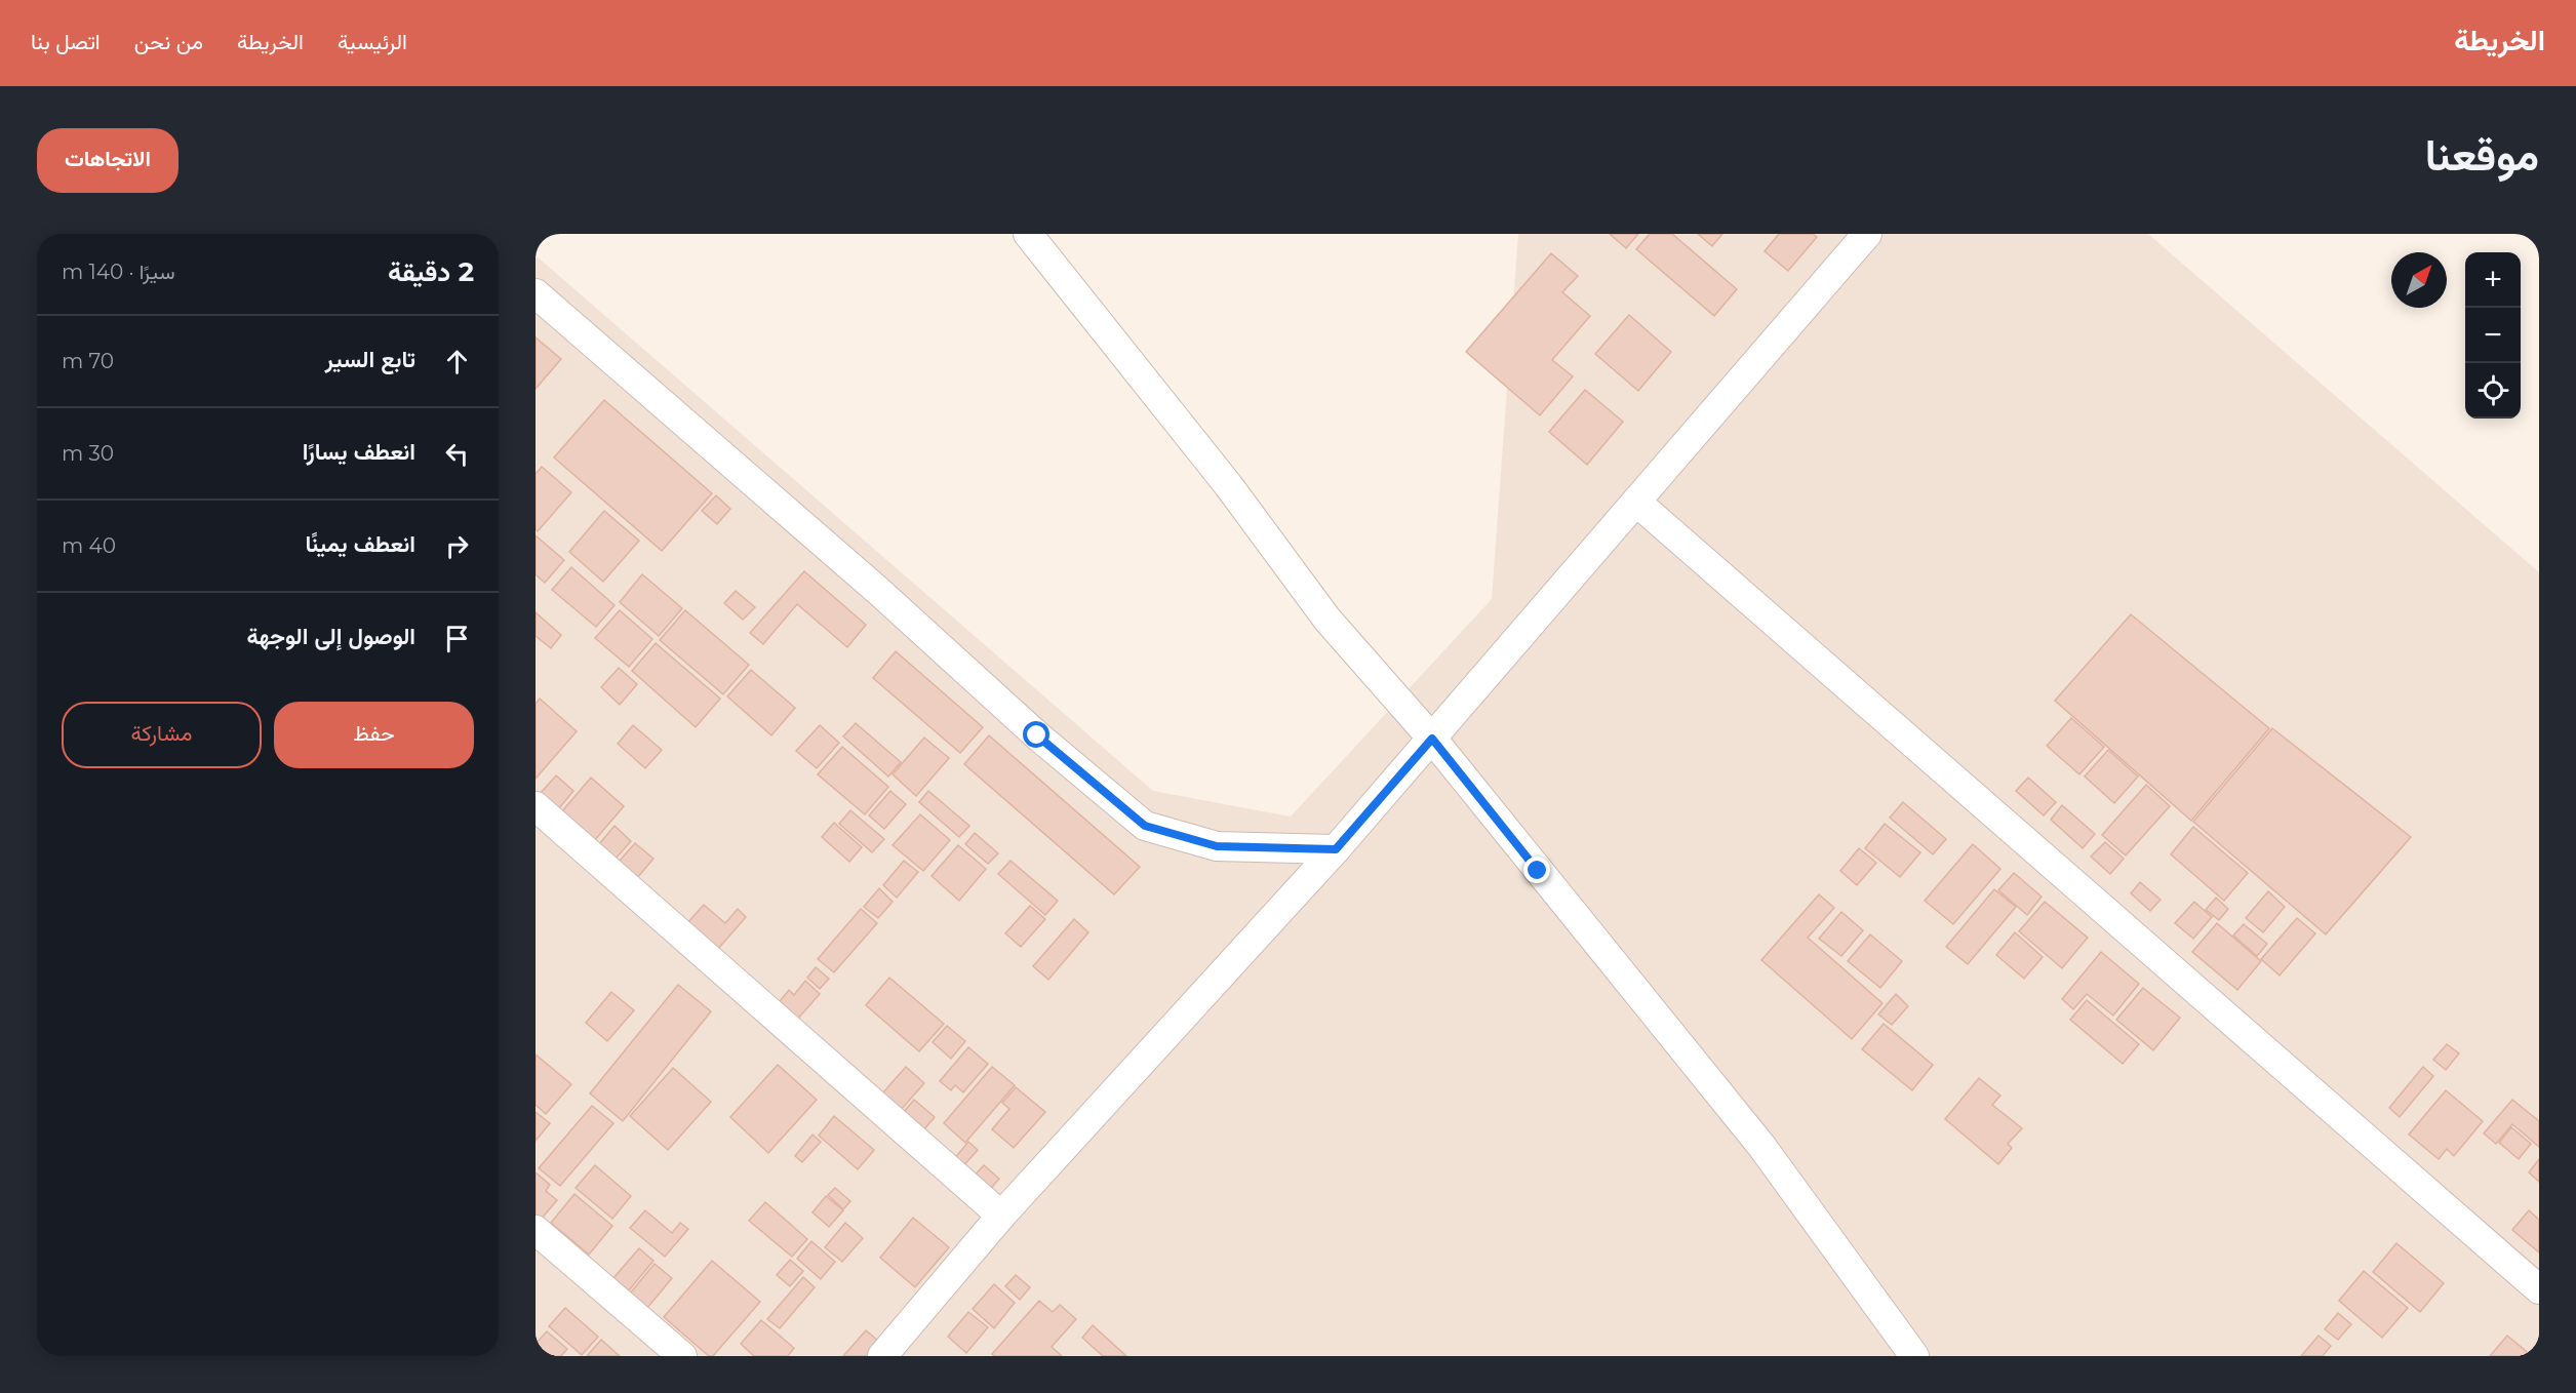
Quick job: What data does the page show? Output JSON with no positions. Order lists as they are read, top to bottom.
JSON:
{
  "north": "top right",
  "page": {
    "header": "الخريطة",
    "nav": [
      "الرئيسية",
      "الخريطة",
      "من نحن",
      "اتصل بنا"
    ],
    "title": "موقعنا",
    "buttons": [
      "الاتجاهات",
      ["حفظ", "مشاركة"]
    ],
    "heading": ["2 دقيقة", "سيرًا · 140 m"],
    "map_buttons": ["+", "−"],
    "list": [
      ["تابع السير", "70 m"],
      ["انعطف يسارًا", "30 m"],
      ["انعطف يمينًا", "40 m"],
      "الوصول إلى الوجهة"
    ]
  }
}
